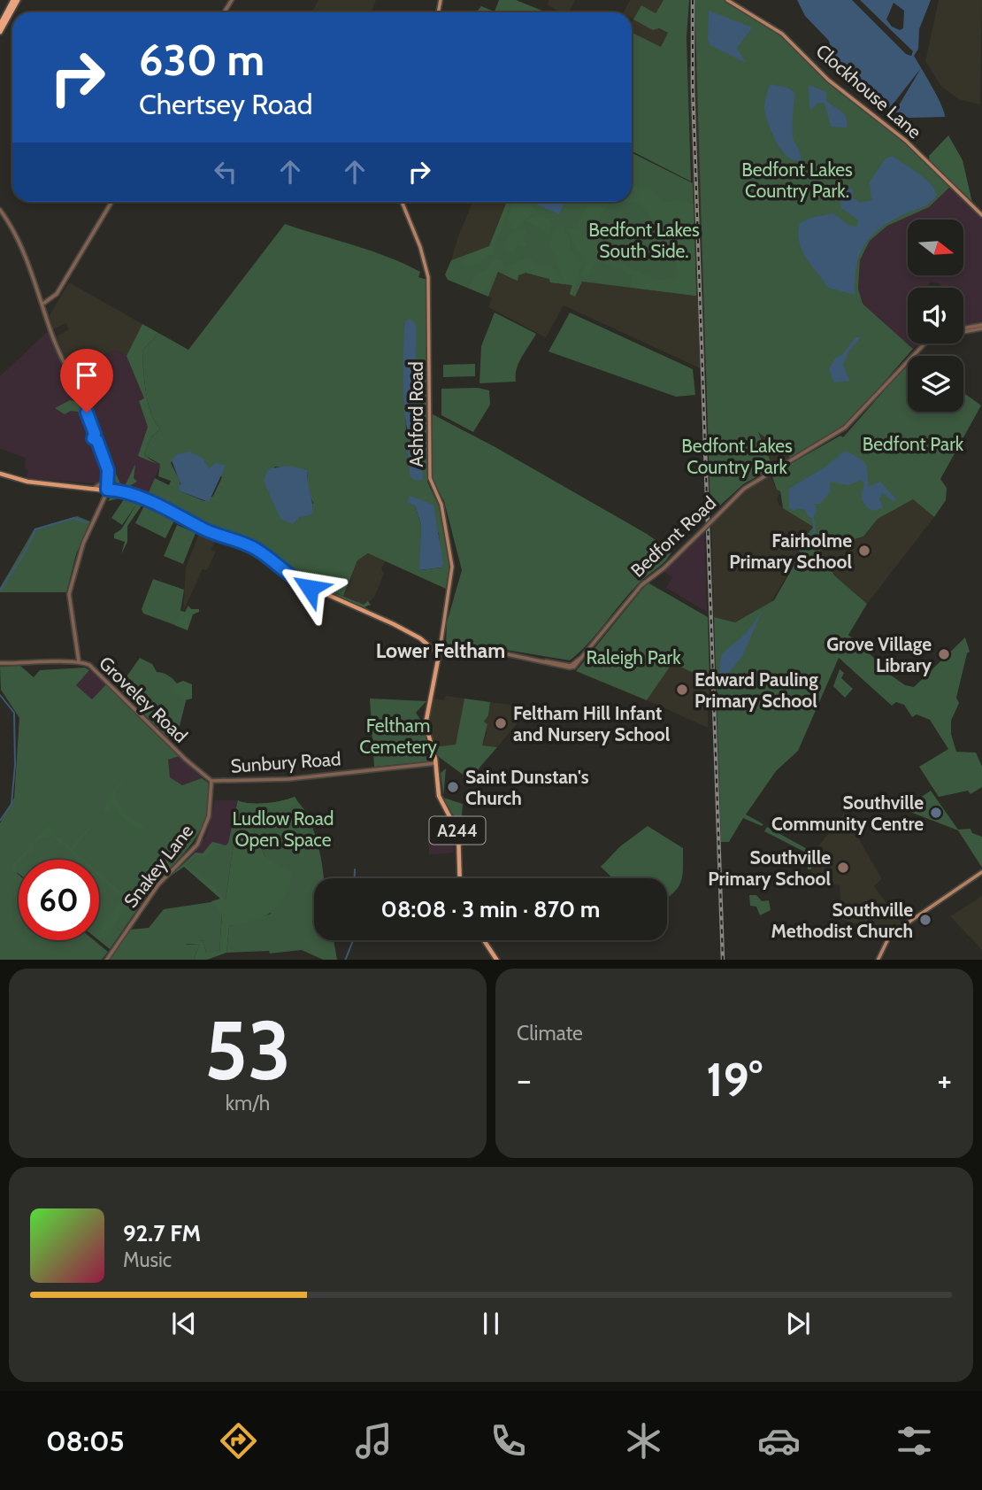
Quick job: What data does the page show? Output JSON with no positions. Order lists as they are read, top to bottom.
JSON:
{
  "streets": {
    "main road": ["Clockhouse Lane", "Ashford Road", "A244"],
    "street": [
      "Bedfont Road",
      "Groveley Road",
      "Sunbury Road",
      "Snakey Lane"
    ]
  },
  "crossings": [
    ["Ashford Road", "Bedfont Road"],
    ["Ashford Road", "Sunbury Road"],
    ["Ashford Road", "A244"],
    ["Groveley Road", "Sunbury Road"],
    ["Groveley Road", "Snakey Lane"],
    ["Sunbury Road", "A244"],
    ["Sunbury Road", "Snakey Lane"]
  ],
  "districts": ["Lower Feltham"],
  "parks": [
    "Bedfont Lakes Country Park.",
    "Bedfont Lakes South Side.",
    "Bedfont Park",
    "Bedfont Lakes Country Park",
    "Raleigh Park",
    "Feltham Cemetery",
    "Ludlow Road Open Space"
  ],
  "places": [
    "Fairholme Primary School",
    "Grove Village Library",
    "Edward Pauling Primary School",
    "Feltham Hill Infant and Nursery School",
    "Saint Dunstan's Church",
    "Southville Community Centre",
    "Southville Primary School",
    "Southville Methodist Church"
  ],
  "north": "right",
  "page": {
    "turn": ["630 m", "Chertsey Road"],
    "limit": "60",
    "trip": "08:08 · 3 min · 870 m",
    "tile": [
      ["53", "km/h"],
      "Climate"
    ],
    "heat": ["−", "19°", "+"],
    "song": ["92.7 FM", "Music"],
    "tabs": "08:05"
  }
}
